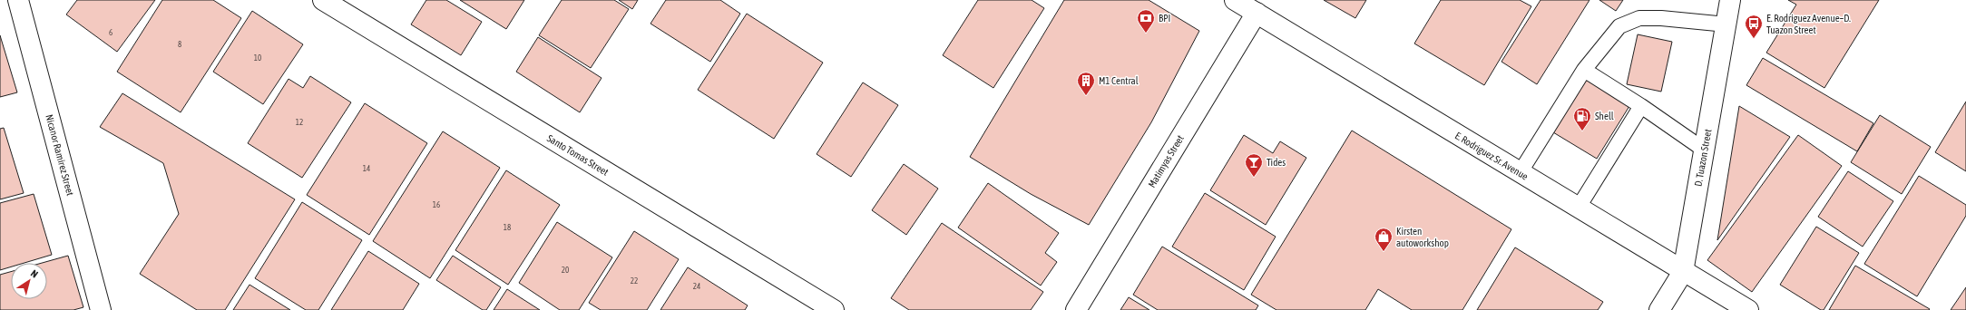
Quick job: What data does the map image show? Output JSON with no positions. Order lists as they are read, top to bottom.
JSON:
{
  "streets": {
    "street": [
      "Nicanor Ramirez Street",
      "Santo Tomas Street",
      "E. Rodriguez Sr. Avenue",
      "D. Tuazon Street",
      "Matimyas Street"
    ]
  },
  "crossings": [
    ["E. Rodriguez Sr. Avenue", "D. Tuazon Street"],
    ["E. Rodriguez Sr. Avenue", "Matimyas Street"]
  ],
  "places": {
    "bank": ["BPI"],
    "bus stop": ["E. Rodriguez Avenue–D. Tuazon Street"],
    "building": ["M1 Central"],
    "fuel station": ["Shell"],
    "bar": ["Tides"],
    "shop": ["Kirsten autoworkshop"]
  },
  "house_numbers": [
    "6",
    "8",
    "10",
    "12",
    "14",
    "16",
    "18",
    "20",
    "22",
    "24"
  ],
  "north": "top right"
}
